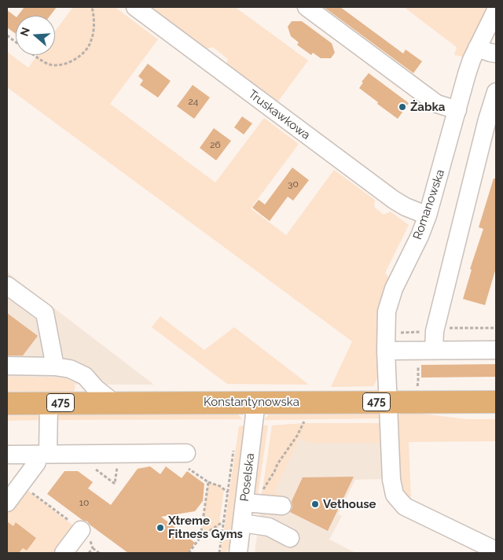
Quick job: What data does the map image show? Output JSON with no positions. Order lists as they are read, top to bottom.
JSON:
{
  "streets": {
    "main road": ["Konstantynowska", "475"],
    "street": ["Truskawkowa", "Romanowska", "Poselska"]
  },
  "crossings": [
    ["Truskawkowa", "Romanowska"],
    ["Romanowska", "Konstantynowska"],
    ["Konstantynowska", "Poselska"]
  ],
  "places": ["Żabka", "Vethouse", "Xtreme Fitness Gyms"],
  "house_numbers": [
    "24",
    "26",
    "30",
    "10"
  ],
  "north": "left"
}
